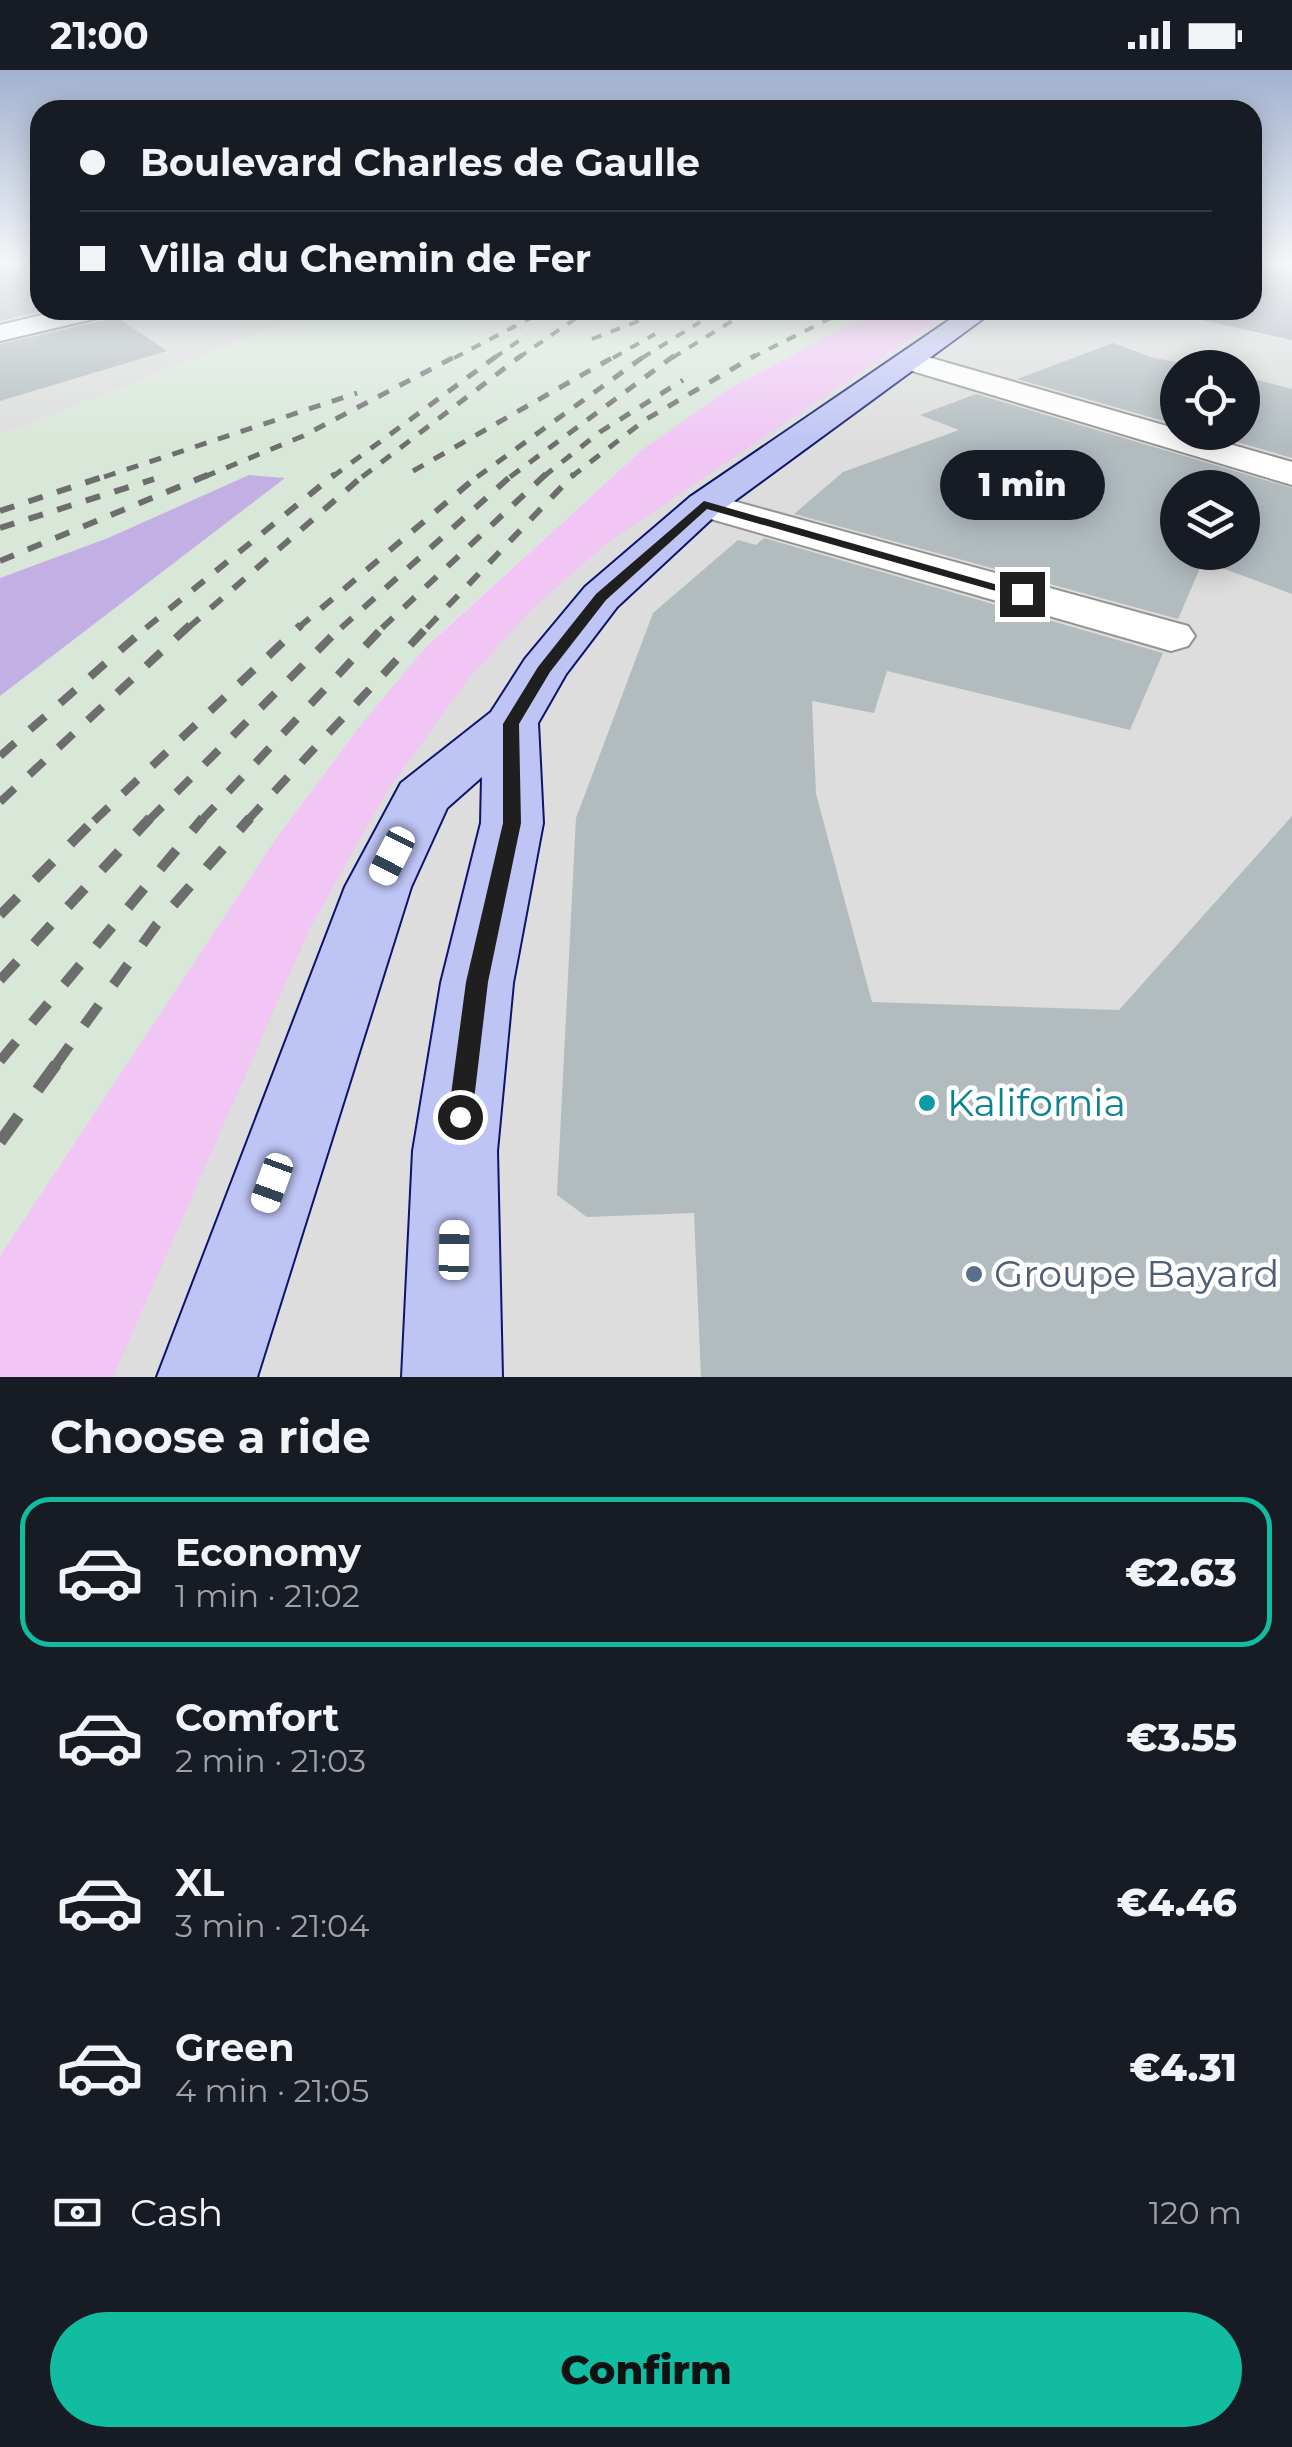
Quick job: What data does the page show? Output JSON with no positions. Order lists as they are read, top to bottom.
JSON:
{
  "places": ["Kalifornia", "Groupe Bayard"],
  "page": {
    "status": "21:00",
    "banner": ["Boulevard Charles de Gaulle", "Villa du Chemin de Fer"],
    "bubble": "1 min",
    "heading": "Choose a ride",
    "list": [
      {
        "name": "Economy",
        "note": "1 min · 21:02",
        "value": "€2.63"
      },
      {
        "name": "Comfort",
        "note": "2 min · 21:03",
        "value": "€3.55"
      },
      {
        "name": "XL",
        "note": "3 min · 21:04",
        "value": "€4.46"
      },
      {
        "name": "Green",
        "note": "4 min · 21:05",
        "value": "€4.31"
      }
    ],
    "pay": ["Cash", "120 m"],
    "buttons": "Confirm"
  }
}
